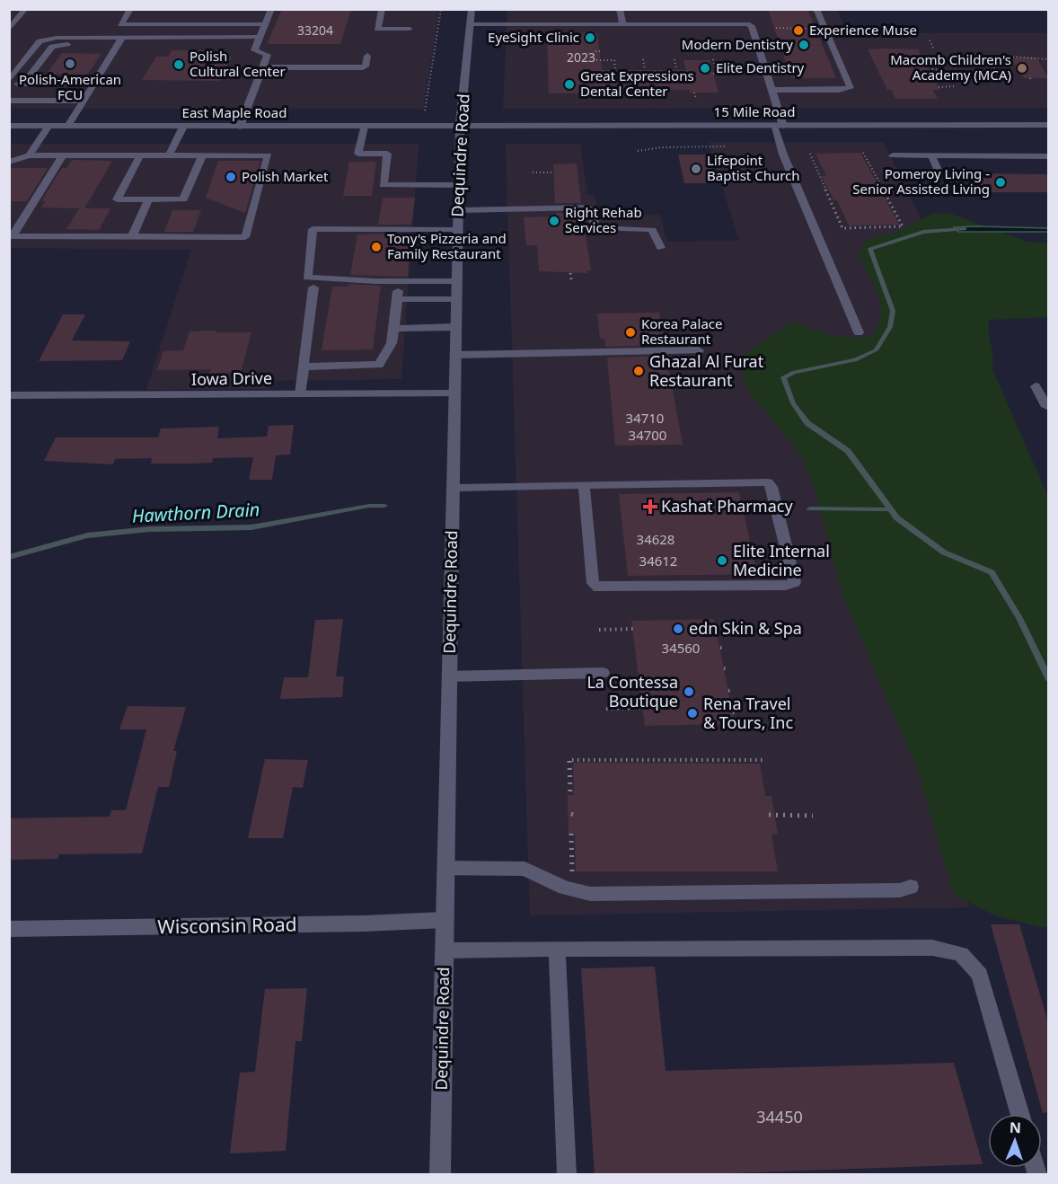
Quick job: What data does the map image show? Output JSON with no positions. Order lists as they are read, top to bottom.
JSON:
{
  "streets": {
    "main road": [
      "15 Mile Road",
      "East Maple Road",
      "Dequindre Road",
      "Iowa Drive",
      "Wisconsin Road"
    ]
  },
  "crossings": [
    ["15 Mile Road", "East Maple Road"],
    ["15 Mile Road", "Dequindre Road"],
    ["East Maple Road", "Dequindre Road"],
    ["Dequindre Road", "Iowa Drive"],
    ["Dequindre Road", "Wisconsin Road"]
  ],
  "water": ["Hawthorn Drain"],
  "places": {
    "other": [
      "Experience Muse",
      "EyeSight Clinic",
      "Modern Dentistry",
      "Polish-American FCU",
      "Polish Cultural Center",
      "Elite Dentistry",
      "Macomb Children's Academy (MCA)",
      "Great Expressions Dental Center",
      "Lifepoint Baptist Church",
      "Polish Market",
      "Pomeroy Living - Senior Assisted Living",
      "Right Rehab Services",
      "Tony's Pizzeria and Family Restaurant",
      "Korea Palace Restaurant",
      "Ghazal Al Furat Restaurant",
      "Elite Internal Medicine",
      "edn Skin & Spa",
      "La Contessa Boutique",
      "Rena Travel & Tours, Inc"
    ],
    "health": ["Kashat Pharmacy"]
  },
  "house_numbers": [
    "33204",
    "2023",
    "34710",
    "34700",
    "34628",
    "34612",
    "34560",
    "34450"
  ],
  "north": "top"
}
